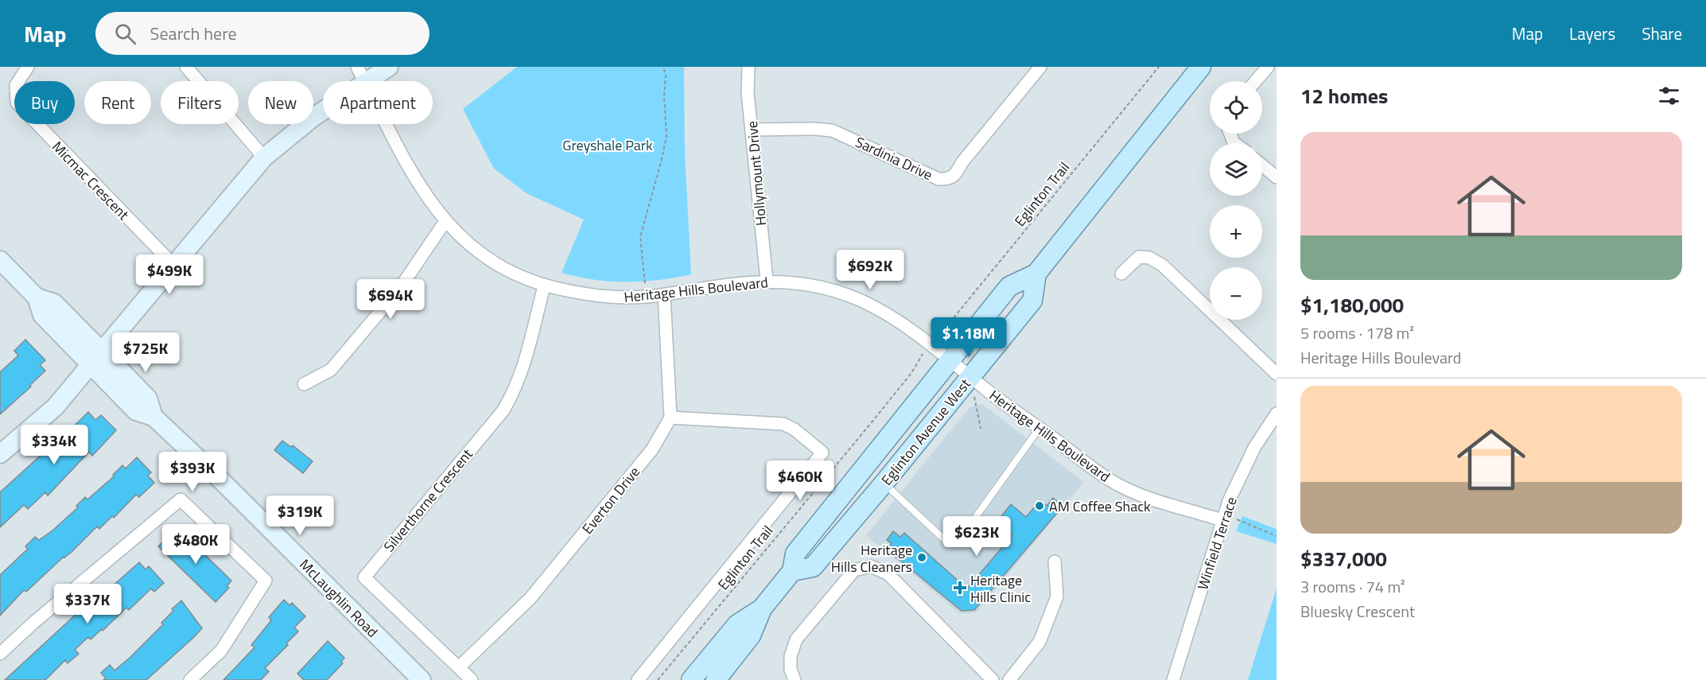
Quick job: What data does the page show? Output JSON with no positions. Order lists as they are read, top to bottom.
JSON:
{
  "streets": {
    "main road": ["Eglinton Avenue West"],
    "street": [
      "Sardinia Drive",
      "Hollymount Drive",
      "Micmac Crescent",
      "Heritage Hills Boulevard",
      "Silverthorne Crescent",
      "Everton Drive",
      "Winfield Terrace",
      "McLaughlin Road"
    ],
    "path": ["Eglinton Trail"]
  },
  "crossings": [
    ["Sardinia Drive", "Hollymount Drive"],
    ["Hollymount Drive", "Heritage Hills Boulevard"],
    ["Heritage Hills Boulevard", "Eglinton Avenue West"],
    ["Heritage Hills Boulevard", "Silverthorne Crescent"],
    ["Heritage Hills Boulevard", "Winfield Terrace"],
    ["Silverthorne Crescent", "Everton Drive"]
  ],
  "parks": ["Greyshale Park"],
  "places": {
    "other": ["AM Coffee Shack", "Heritage Hills Cleaners"],
    "health": ["Heritage Hills Clinic"]
  },
  "page": {
    "header": "Map",
    "search": "Search here",
    "nav": ["Map", "Layers", "Share"],
    "heading": "12 homes",
    "map_buttons": ["+", "−"],
    "chip": [
      "Buy",
      "Rent",
      "Filters",
      "New",
      "Apartment"
    ],
    "list": [
      {
        "name": "$1,180,000",
        "note": "5 rooms · 178 m² · Heritage Hills Boulevard"
      },
      {
        "name": "$337,000",
        "note": "3 rooms · 74 m² · Bluesky Crescent"
      }
    ],
    "price": [
      "$692K",
      "$499K",
      "$694K",
      "$1.18M",
      "$725K",
      "$334K",
      "$393K",
      "$460K",
      "$319K",
      "$623K",
      "$480K",
      "$337K"
    ]
  }
}
